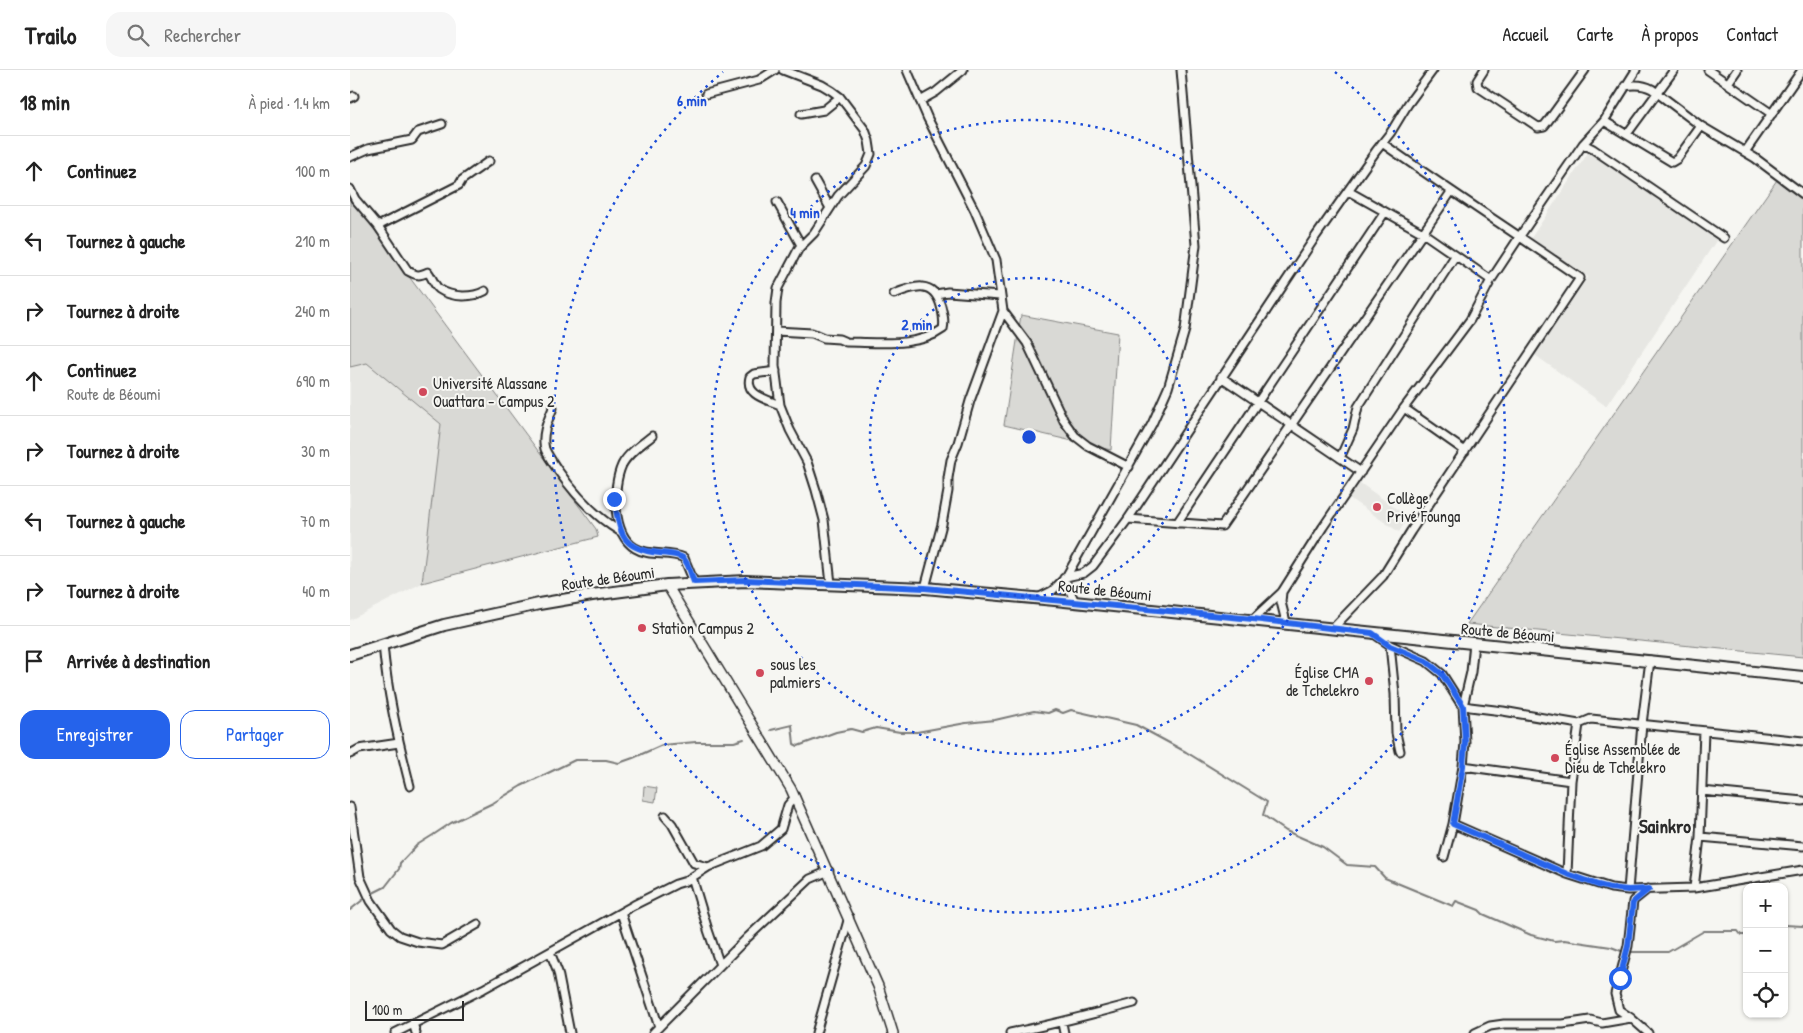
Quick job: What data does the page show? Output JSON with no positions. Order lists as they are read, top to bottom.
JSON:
{
  "streets": {
    "main road": ["Route de Béoumi"]
  },
  "districts": ["Sainkro"],
  "places": [
    "Université Alassane Ouattara - Campus 2",
    "Collège Privé Founga",
    "Station Campus 2",
    "sous les palmiers",
    "Église CMA de Tchelekro",
    "Église Assemblée de Dieu de Tchelekro"
  ],
  "scale_bar": "100 m",
  "page": {
    "header": "Trailo",
    "search": "Rechercher",
    "nav": [
      "Accueil",
      "Carte",
      "À propos",
      "Contact"
    ],
    "heading": ["18 min", "À pied · 1.4 km"],
    "list": [
      ["Continuez", "100 m"],
      ["Tournez à gauche", "210 m"],
      ["Tournez à droite", "240 m"],
      ["Continuez", "Route de Béoumi", "690 m"],
      ["Tournez à droite", "30 m"],
      ["Tournez à gauche", "70 m"],
      ["Tournez à droite", "40 m"],
      "Arrivée à destination"
    ],
    "buttons": ["Enregistrer", "Partager"],
    "map_buttons": ["+", "−"],
    "scale": "100 m"
  },
  "rings": ["6 min", "4 min", "2 min"]
}
